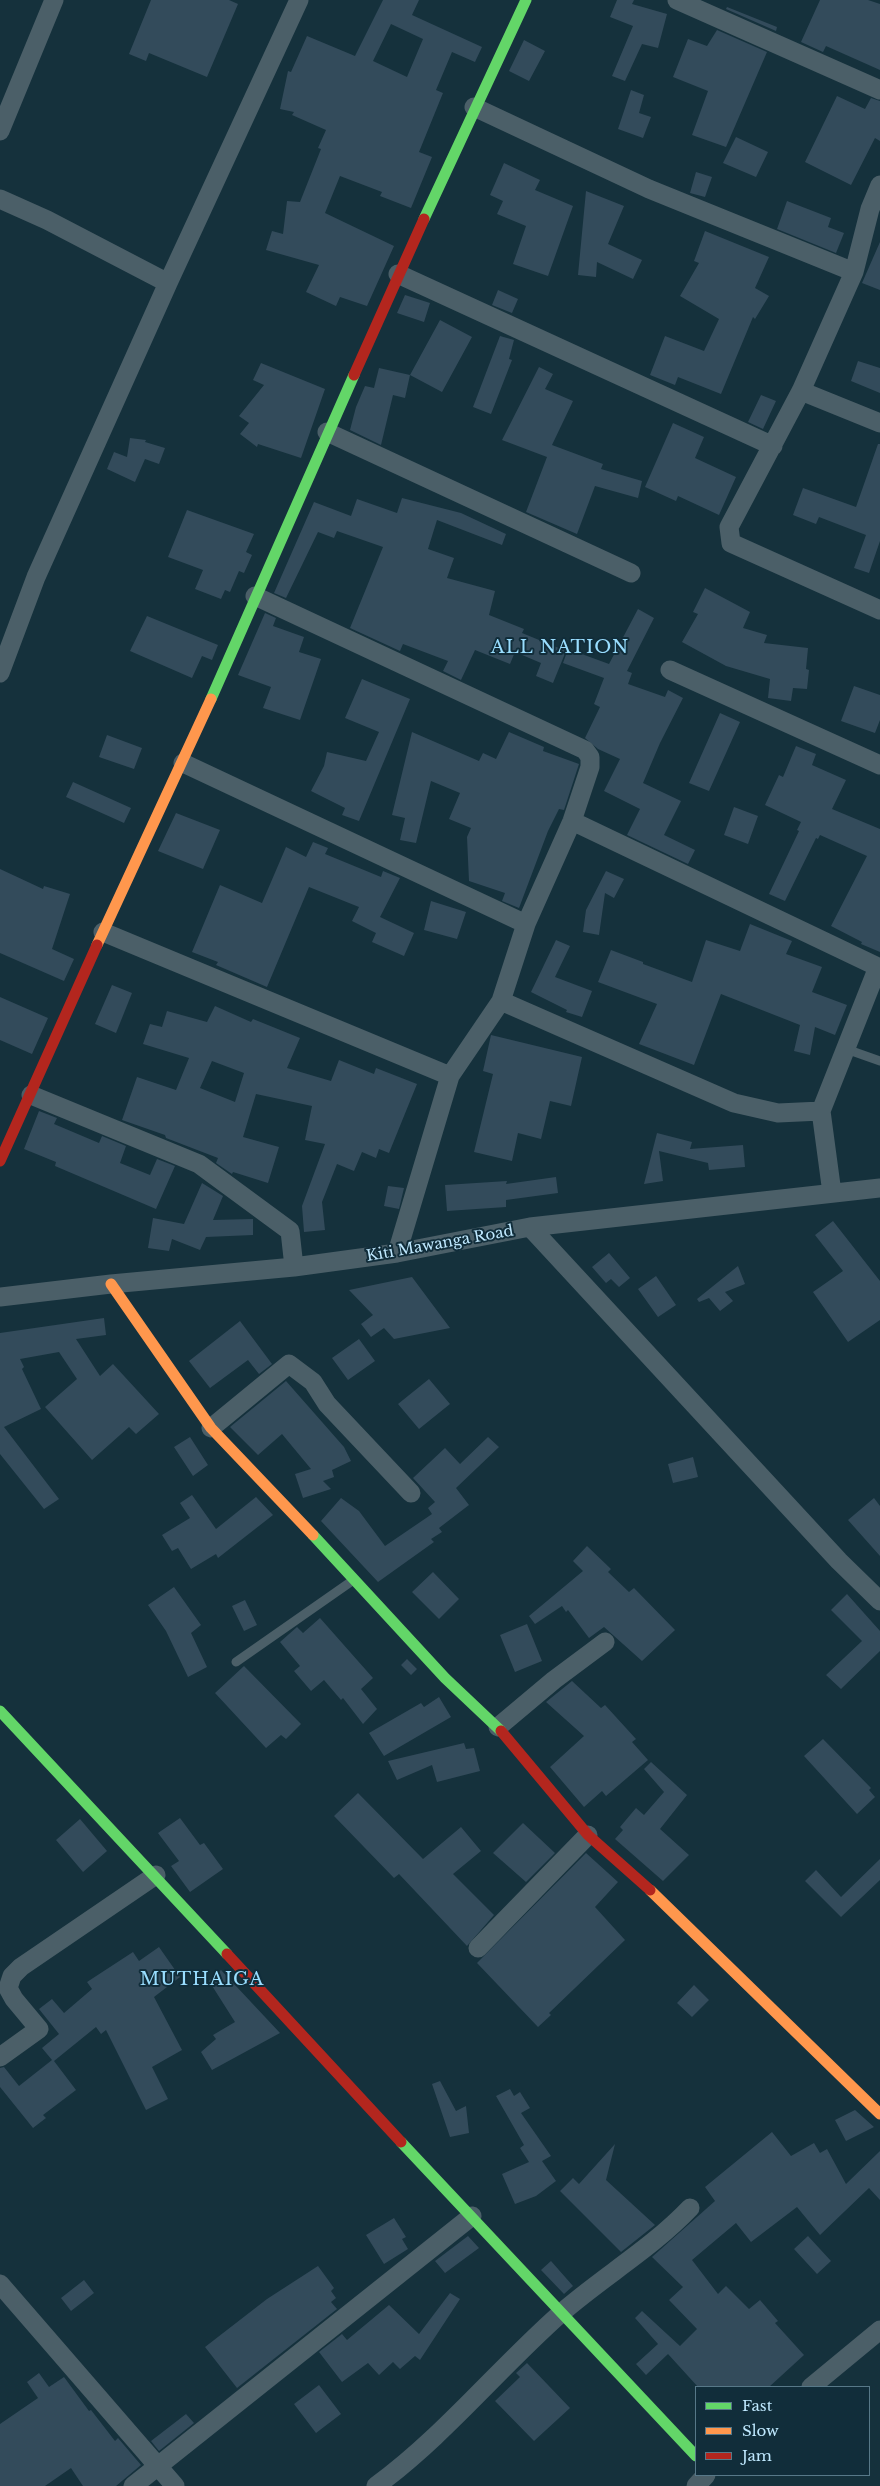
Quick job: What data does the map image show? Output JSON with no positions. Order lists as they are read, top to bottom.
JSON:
{
  "streets": {
    "street": ["Kiti Mawanga Road"]
  },
  "districts": ["ALL NATION", "MUTHAIGA"],
  "legend": ["Fast", "Slow", "Jam"]
}
